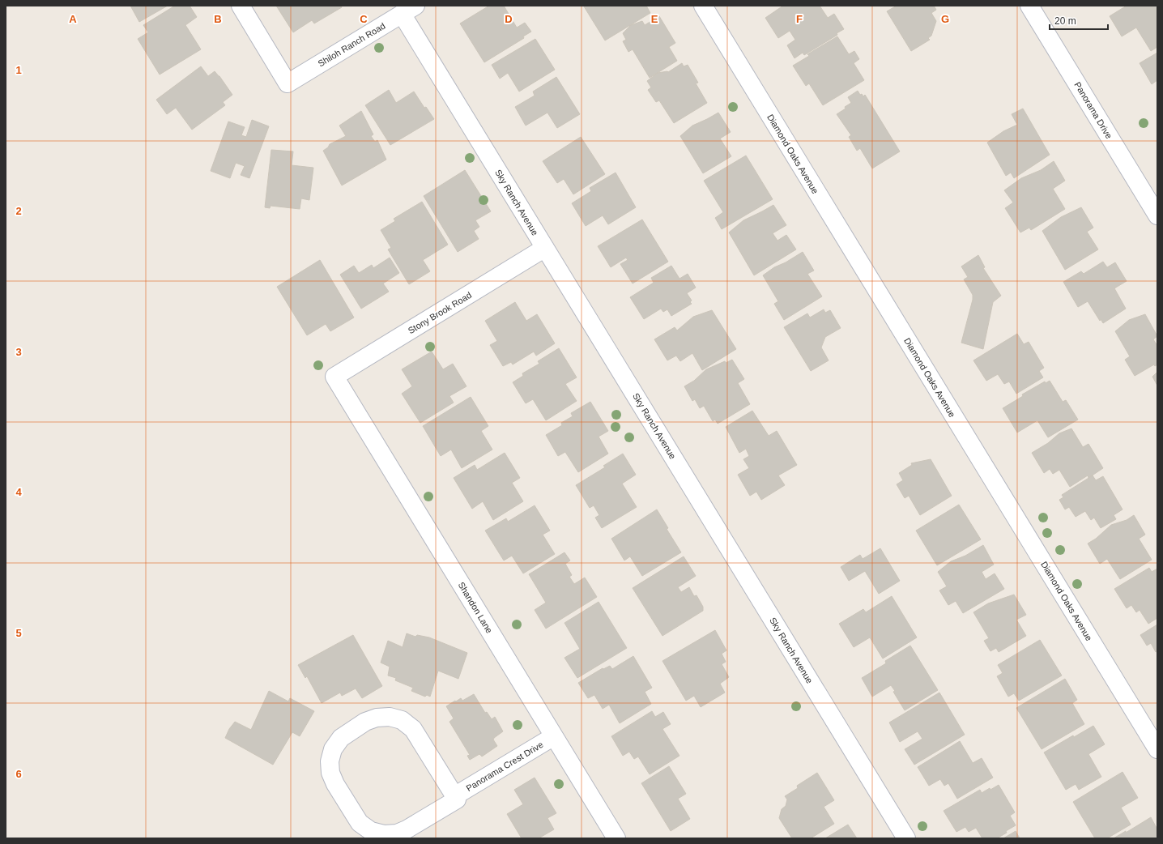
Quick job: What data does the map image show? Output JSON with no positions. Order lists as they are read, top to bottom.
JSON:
{
  "streets": {
    "street": [
      "Shiloh Ranch Road",
      "Panorama Drive",
      "Diamond Oaks Avenue",
      "Sky Ranch Avenue",
      "Stony Brook Road",
      "Shandon Lane",
      "Panorama Crest Drive"
    ]
  },
  "crossings": [
    ["Shiloh Ranch Road", "Sky Ranch Avenue"],
    ["Sky Ranch Avenue", "Stony Brook Road"],
    ["Stony Brook Road", "Shandon Lane"],
    ["Shandon Lane", "Panorama Crest Drive"]
  ],
  "scale_bar": "20 m",
  "grid": {
    "columns": [
      "A",
      "B",
      "C",
      "D",
      "E",
      "F",
      "G"
    ],
    "rows": [
      "1",
      "2",
      "3",
      "4",
      "5",
      "6"
    ]
  }
}
